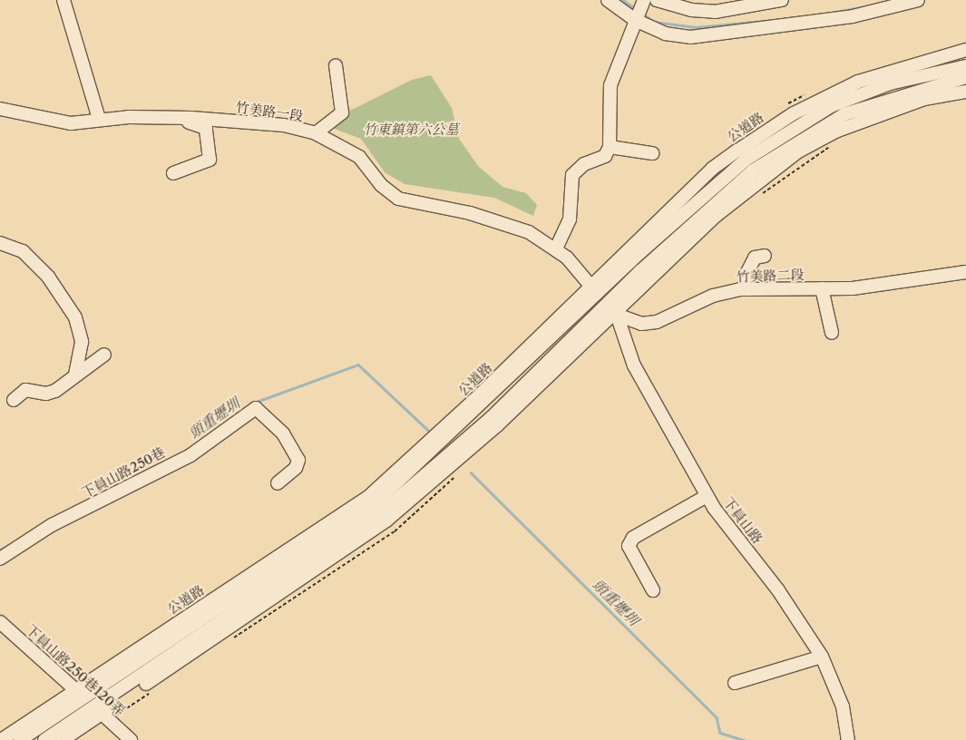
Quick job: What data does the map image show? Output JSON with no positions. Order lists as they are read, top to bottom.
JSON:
{
  "streets": {
    "street": [
      "竹美路一段",
      "公道路",
      "竹美路二段",
      "下員山路250巷",
      "下員山路",
      "下員山路250巷120弄"
    ]
  },
  "crossings": [
    ["竹美路一段", "竹美路二段"],
    ["公道路", "竹美路二段"],
    ["公道路", "下員山路250巷120弄"],
    ["竹美路二段", "下員山路"]
  ],
  "water": ["頭重壢圳"],
  "parks": ["竹東鎮第六公墓"]
}
